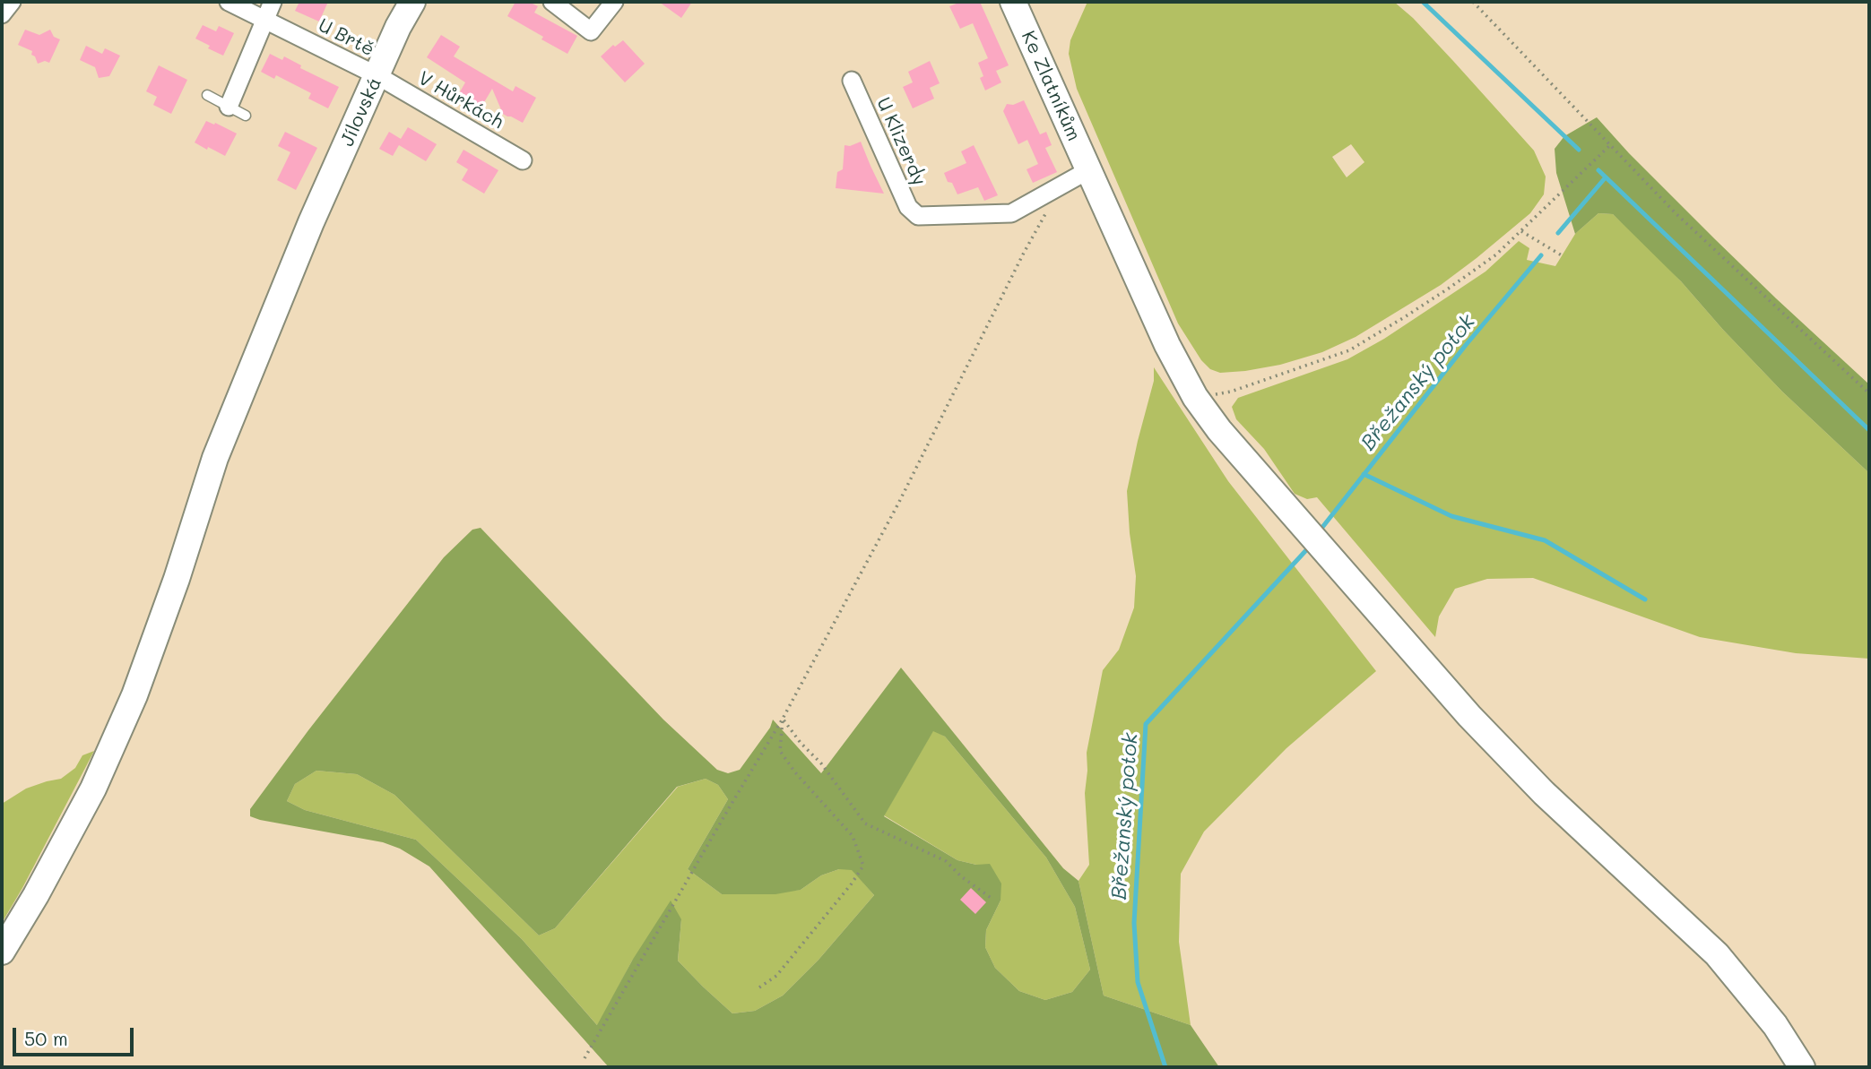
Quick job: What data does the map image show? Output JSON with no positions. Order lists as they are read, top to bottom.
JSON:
{
  "streets": {
    "main road": ["Ke Zlatníkům", "Jílovská"],
    "street": ["U Brtě", "V Hůrkách", "U Klizerdy"]
  },
  "crossings": [
    ["U Brtě", "V Hůrkách"],
    ["U Brtě", "Jílovská"],
    ["Ke Zlatníkům", "U Klizerdy"],
    ["V Hůrkách", "Jílovská"]
  ],
  "water": ["Břežanský potok"],
  "scale_bar": "50 m"
}
